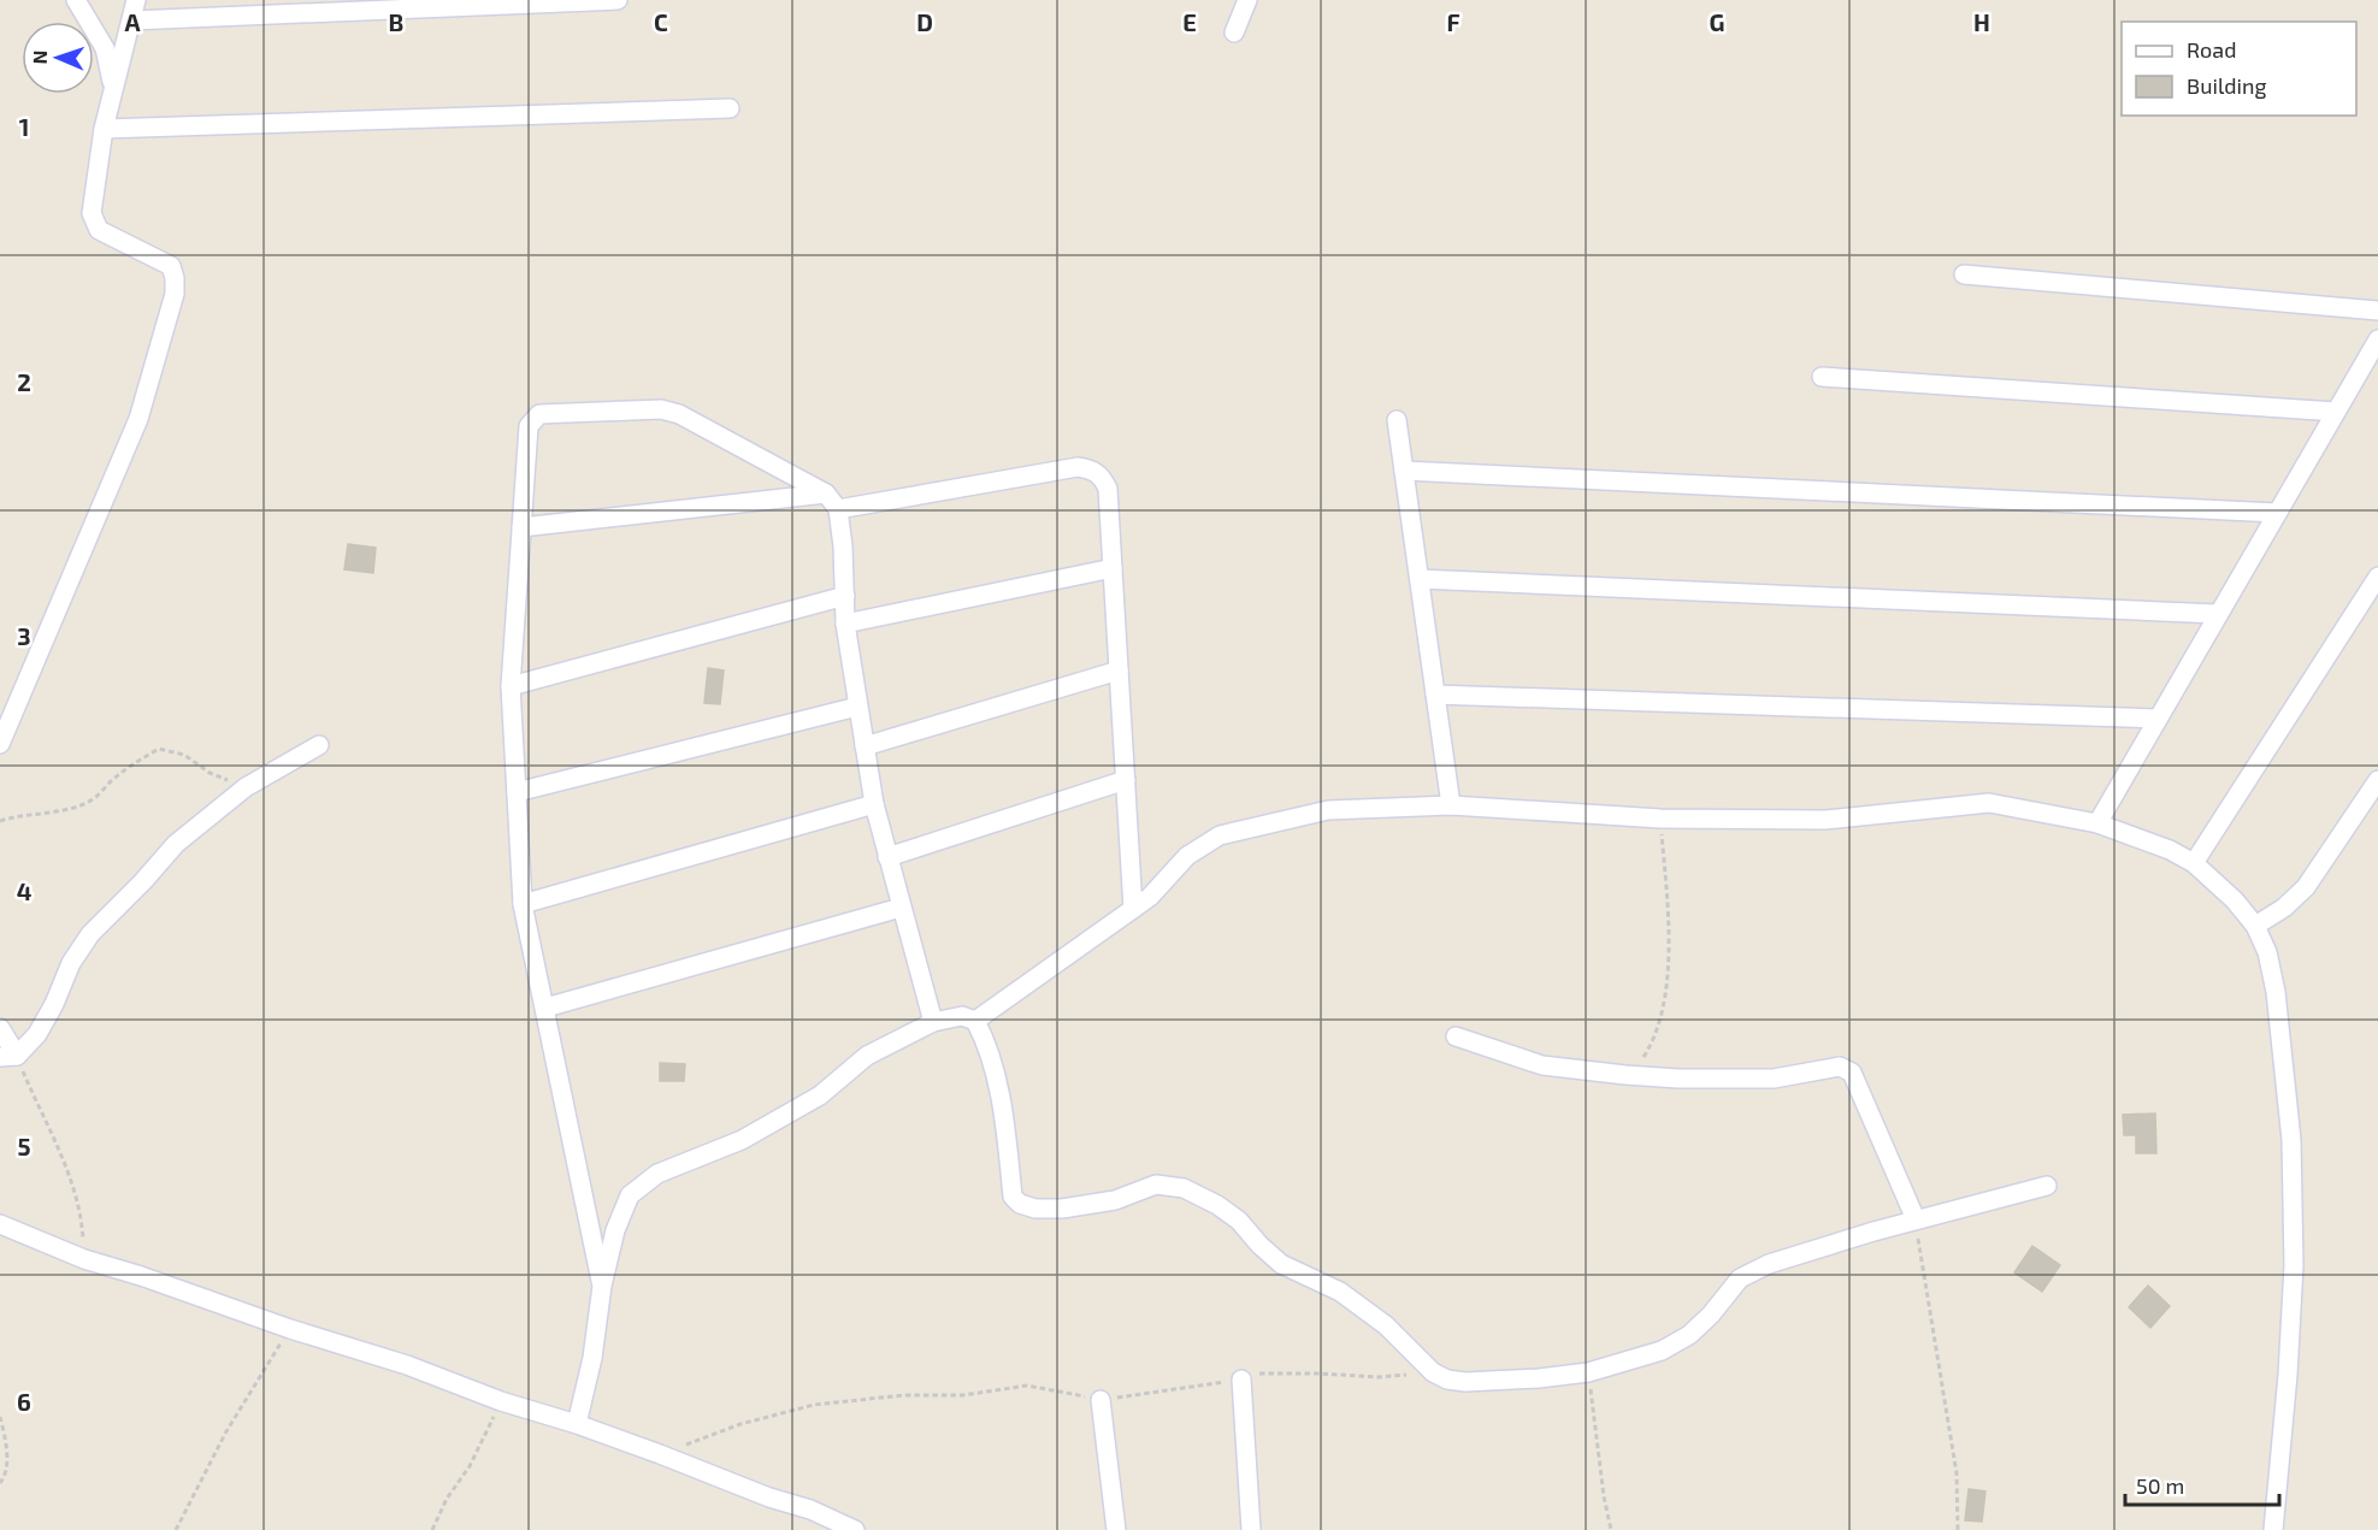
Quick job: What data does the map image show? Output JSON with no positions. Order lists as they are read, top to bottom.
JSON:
{
  "legend": ["Road", "Building"],
  "scale_bar": "50 m",
  "north": "left",
  "grid": {
    "columns": [
      "A",
      "B",
      "C",
      "D",
      "E",
      "F",
      "G",
      "H"
    ],
    "rows": [
      "1",
      "2",
      "3",
      "4",
      "5",
      "6"
    ]
  }
}
